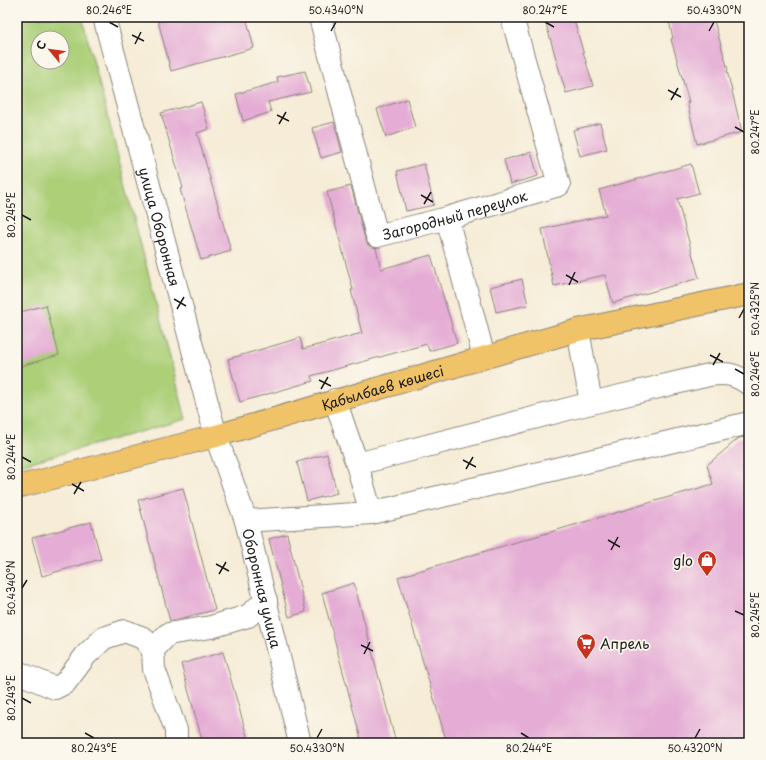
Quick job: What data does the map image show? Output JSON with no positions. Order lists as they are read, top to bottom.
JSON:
{
  "streets": {
    "main road": ["Қабылбаев көшесі"],
    "street": ["Загородный переулок", "улица Оборонная", "Оборонная улица"]
  },
  "crossings": [
    ["улица Оборонная", "Қабылбаев көшесі"],
    ["улица Оборонная", "Оборонная улица"],
    ["Қабылбаев көшесі", "Оборонная улица"]
  ],
  "places": {
    "shop": ["glo"],
    "supermarket": ["Апрель"]
  },
  "north": "top left",
  "coordinates": [
    "80.246°E",
    "50.4340°N",
    "80.247°E",
    "50.4330°N",
    "80.245°E",
    "50.4325°N",
    "80.244°E",
    "80.243°E",
    "50.4320°N"
  ]
}
